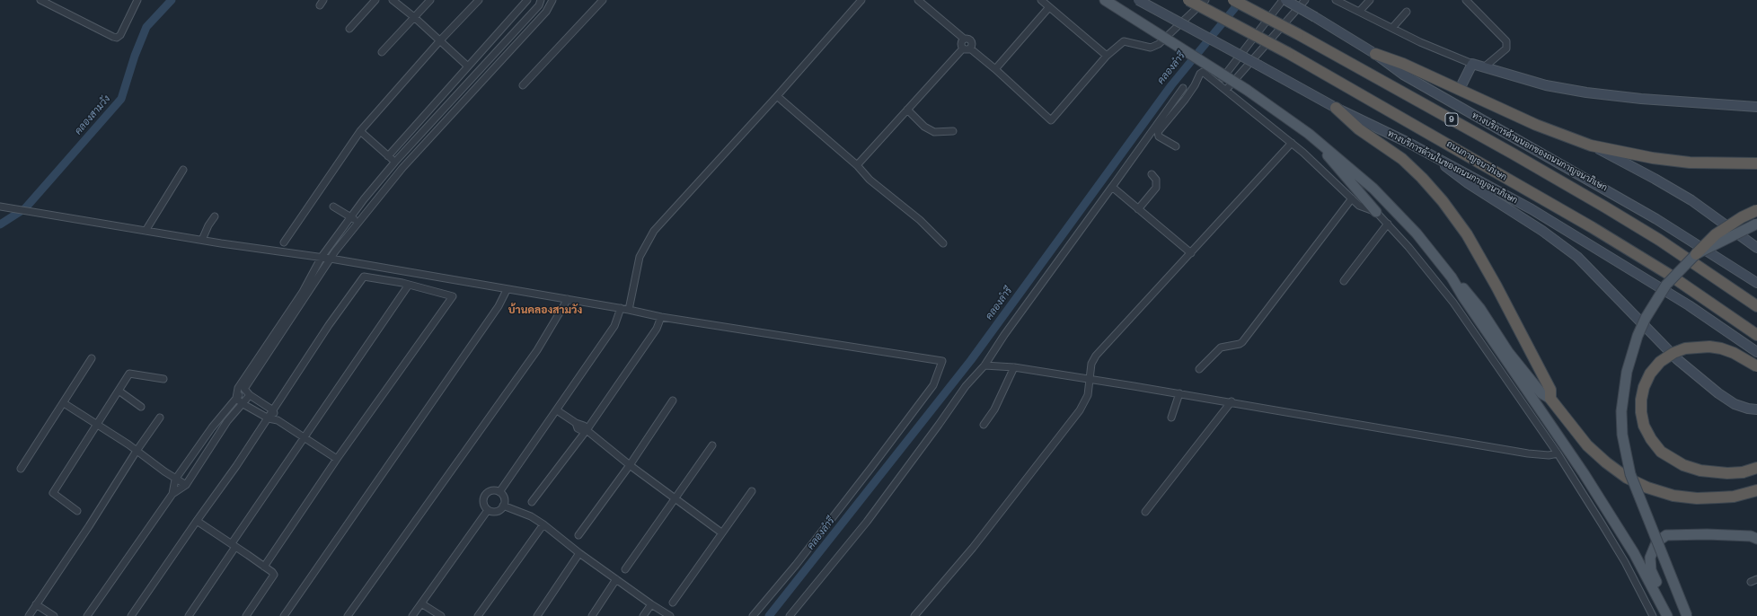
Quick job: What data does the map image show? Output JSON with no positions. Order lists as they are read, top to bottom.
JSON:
{
  "streets": {
    "highway": ["9", "ถนนกาญจนาภิเษก"],
    "main road": ["ทางบริการด้านนอกของถนนกาญจนาภิเษก", "ทางบริการด้านในของถนนกาญจนาภิเษก"]
  },
  "districts": ["บ้านคลองสามวัง"],
  "water": ["คลองลำรี", "คลองสามวัง"]
}
